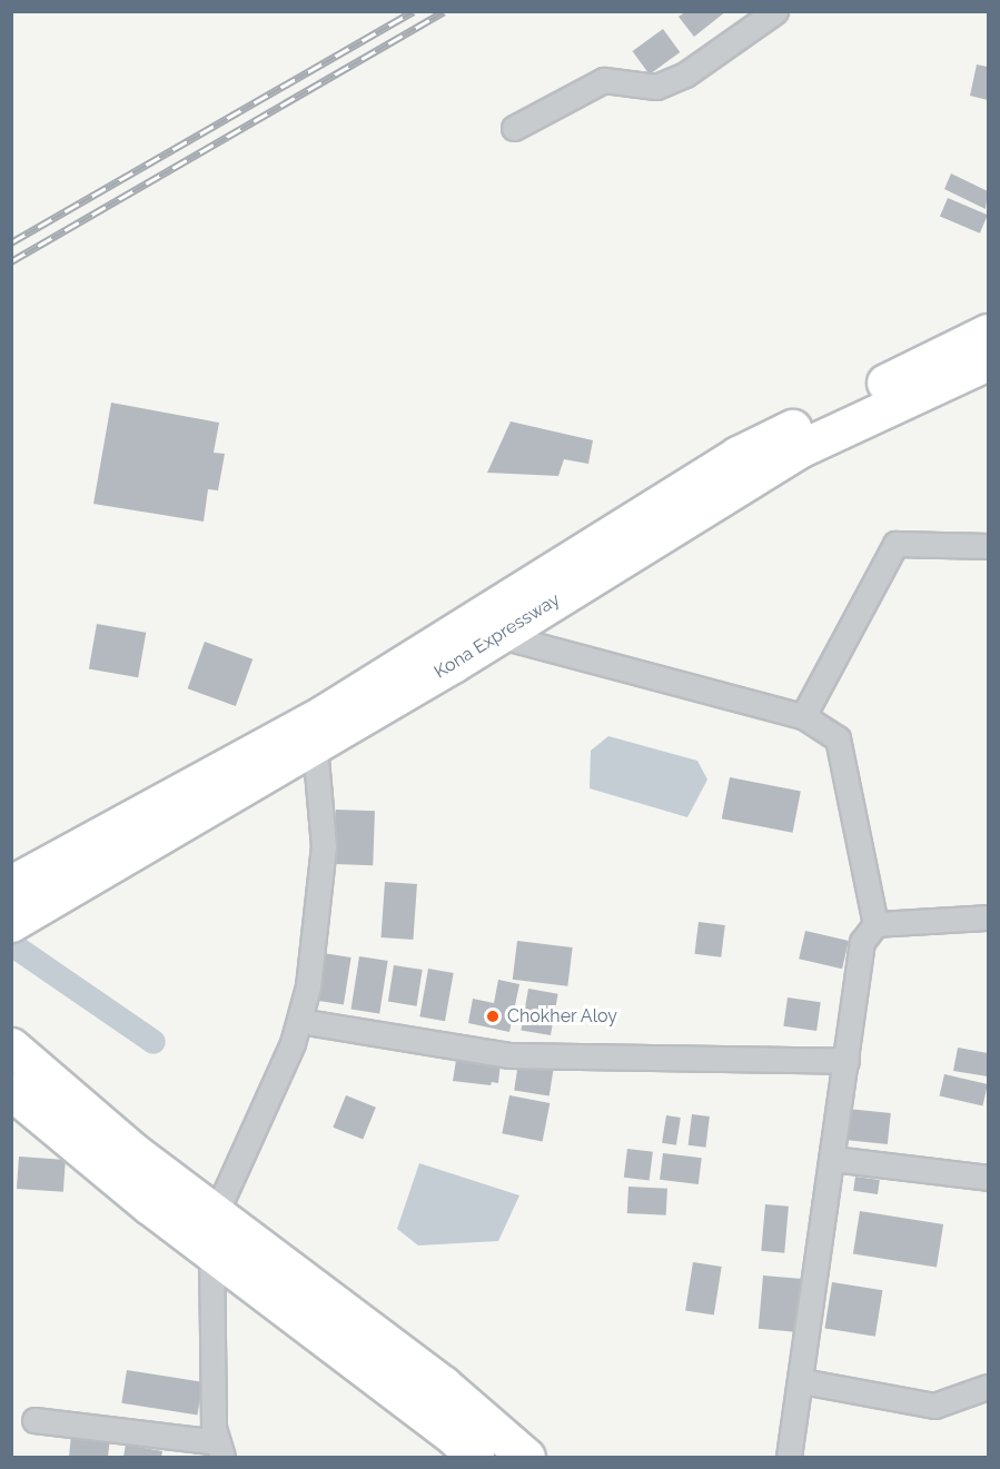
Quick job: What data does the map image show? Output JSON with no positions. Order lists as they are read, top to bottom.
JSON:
{
  "streets": {
    "main road": ["Kona Expressway"]
  },
  "places": ["Chokher Aloy"]
}
